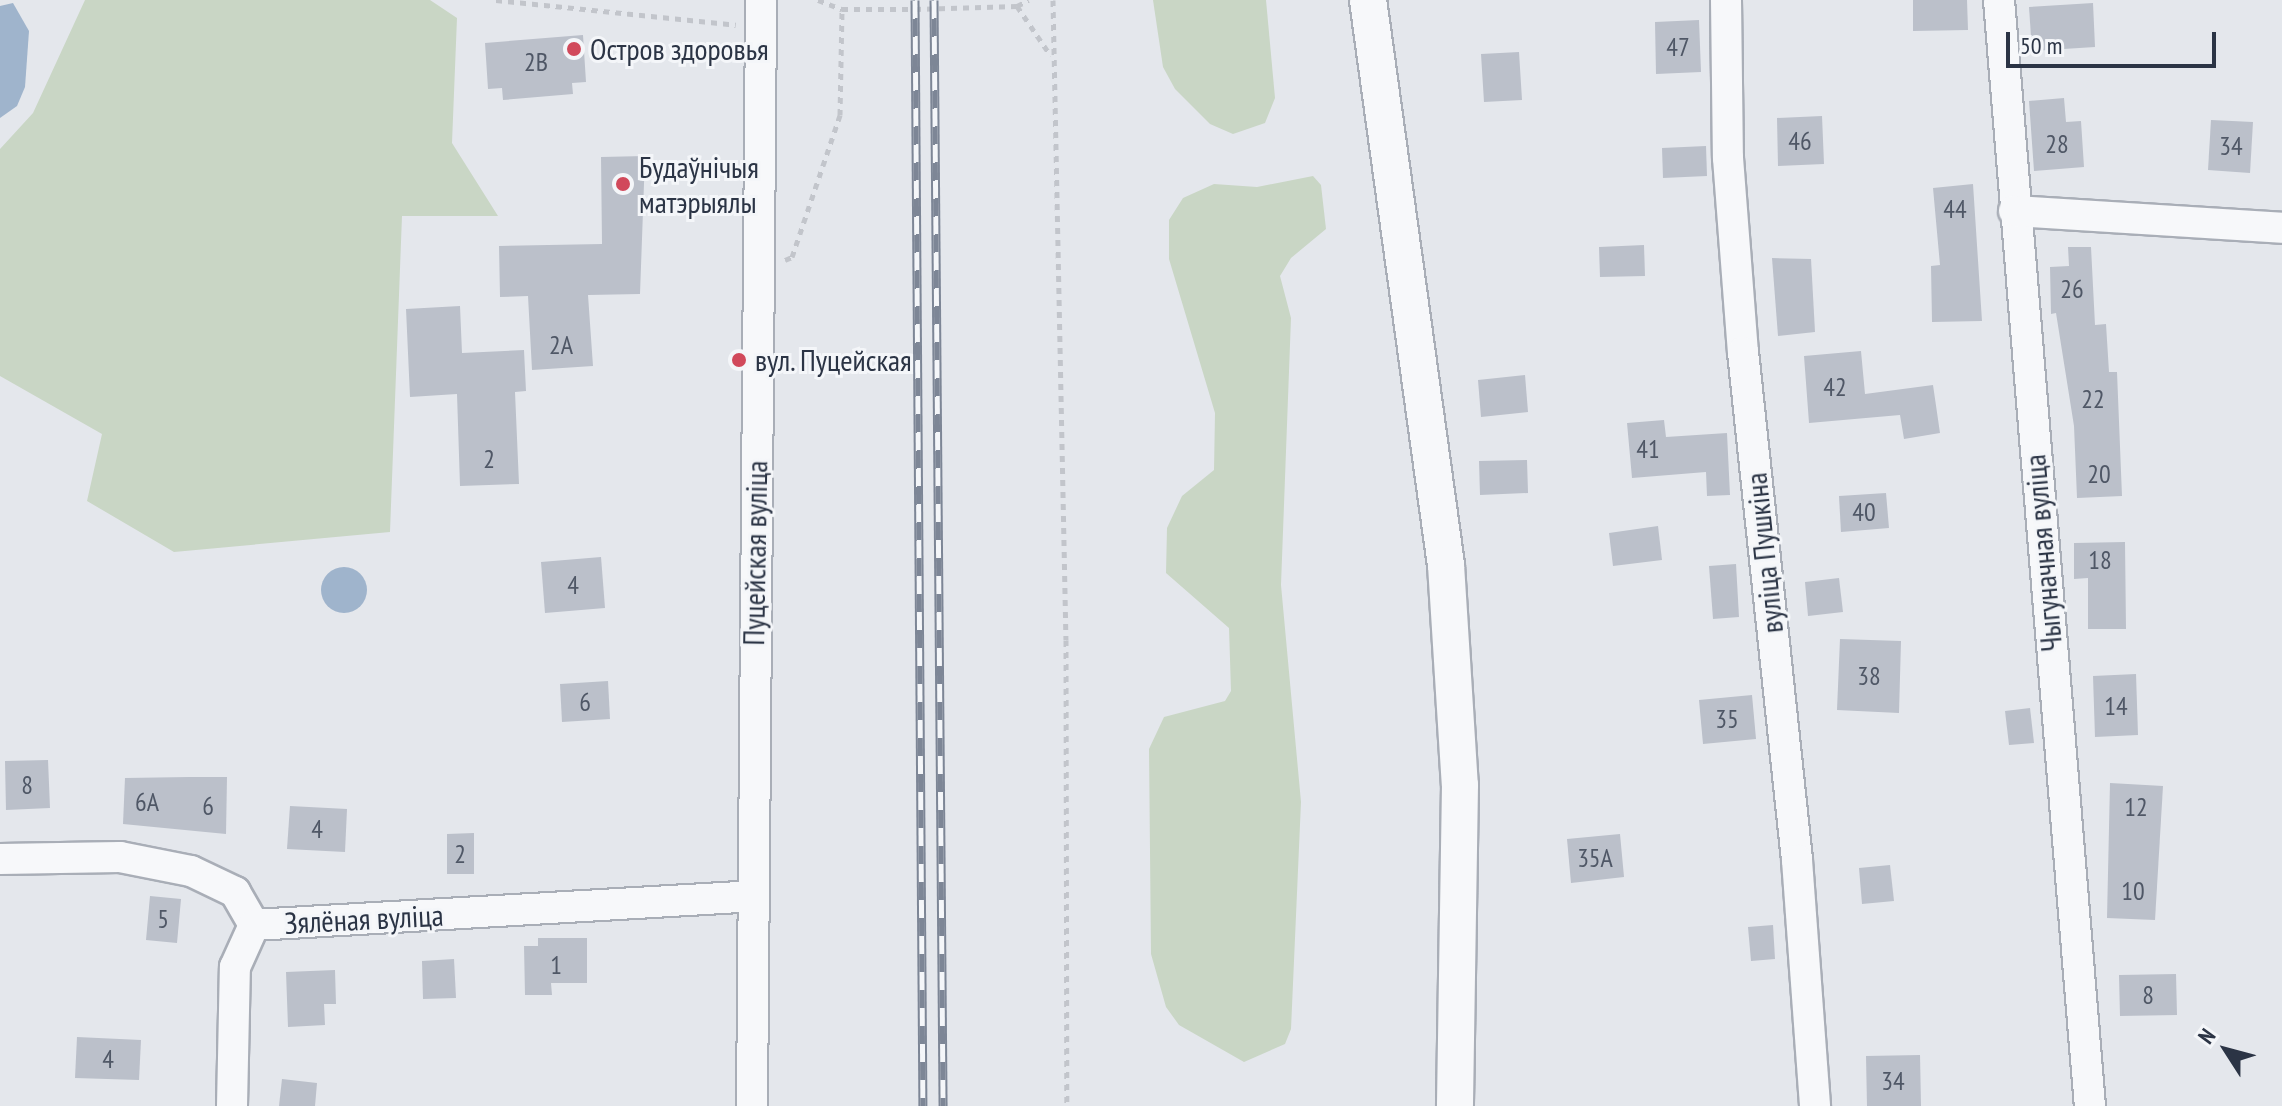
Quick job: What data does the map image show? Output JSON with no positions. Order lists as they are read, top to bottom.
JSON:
{
  "streets": {
    "street": [
      "Пуцейская вуліца",
      "вуліца Пушкіна",
      "Чыгуначная вуліца",
      "Зялёная вуліца"
    ]
  },
  "crossings": [
    ["Пуцейская вуліца", "Зялёная вуліца"]
  ],
  "places": ["Остров здоровья", "Будаўнічыя матэрыялы", "вул. Пуцейская"],
  "house_numbers": [
    "47",
    "2В",
    "46",
    "28",
    "34",
    "44",
    "26",
    "2А",
    "42",
    "22",
    "41",
    "2",
    "20",
    "40",
    "18",
    "4",
    "38",
    "6",
    "14",
    "35",
    "8",
    "6А",
    "6",
    "12",
    "4",
    "2",
    "35А",
    "10",
    "5",
    "1",
    "8",
    "4",
    "34"
  ],
  "scale_bar": "50 m",
  "north": "top left"
}
